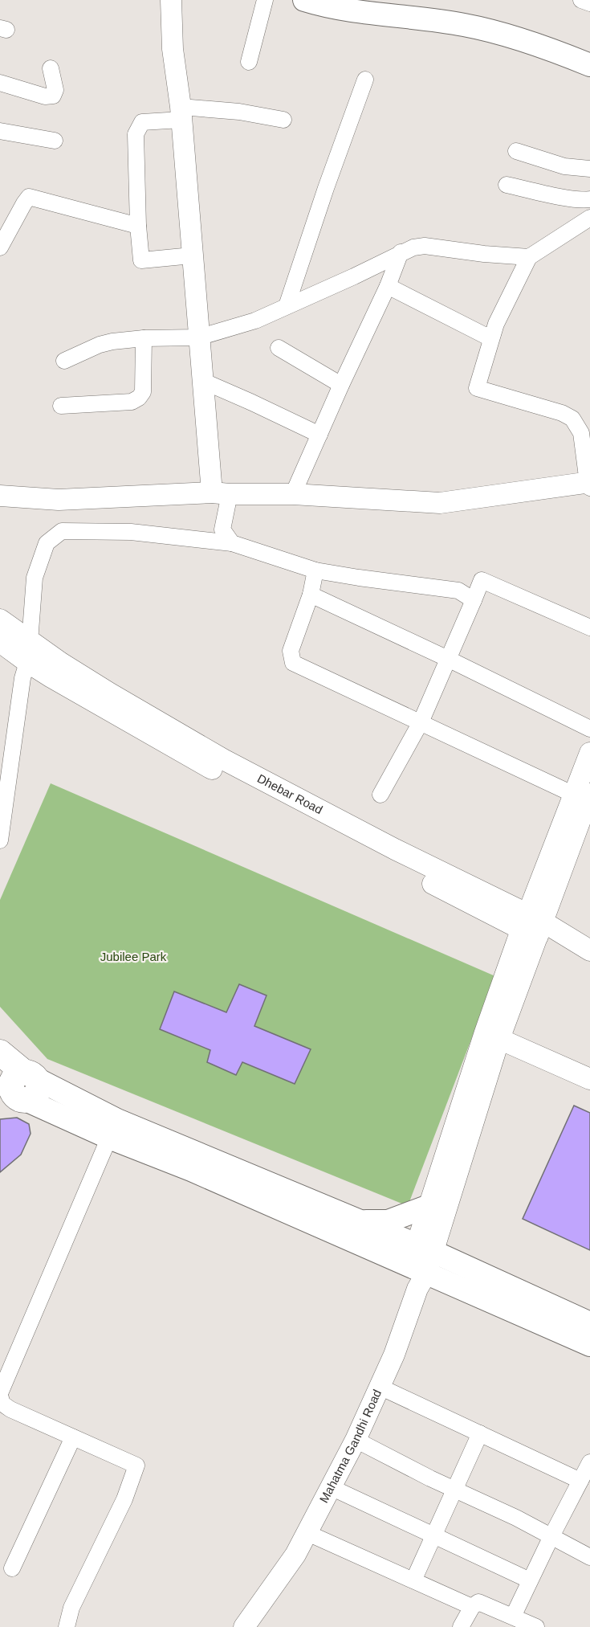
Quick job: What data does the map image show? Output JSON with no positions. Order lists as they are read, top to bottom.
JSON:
{
  "streets": {
    "street": ["Dhebar Road", "Mahatma Gandhi Road"]
  },
  "parks": ["Jubilee Park"]
}
